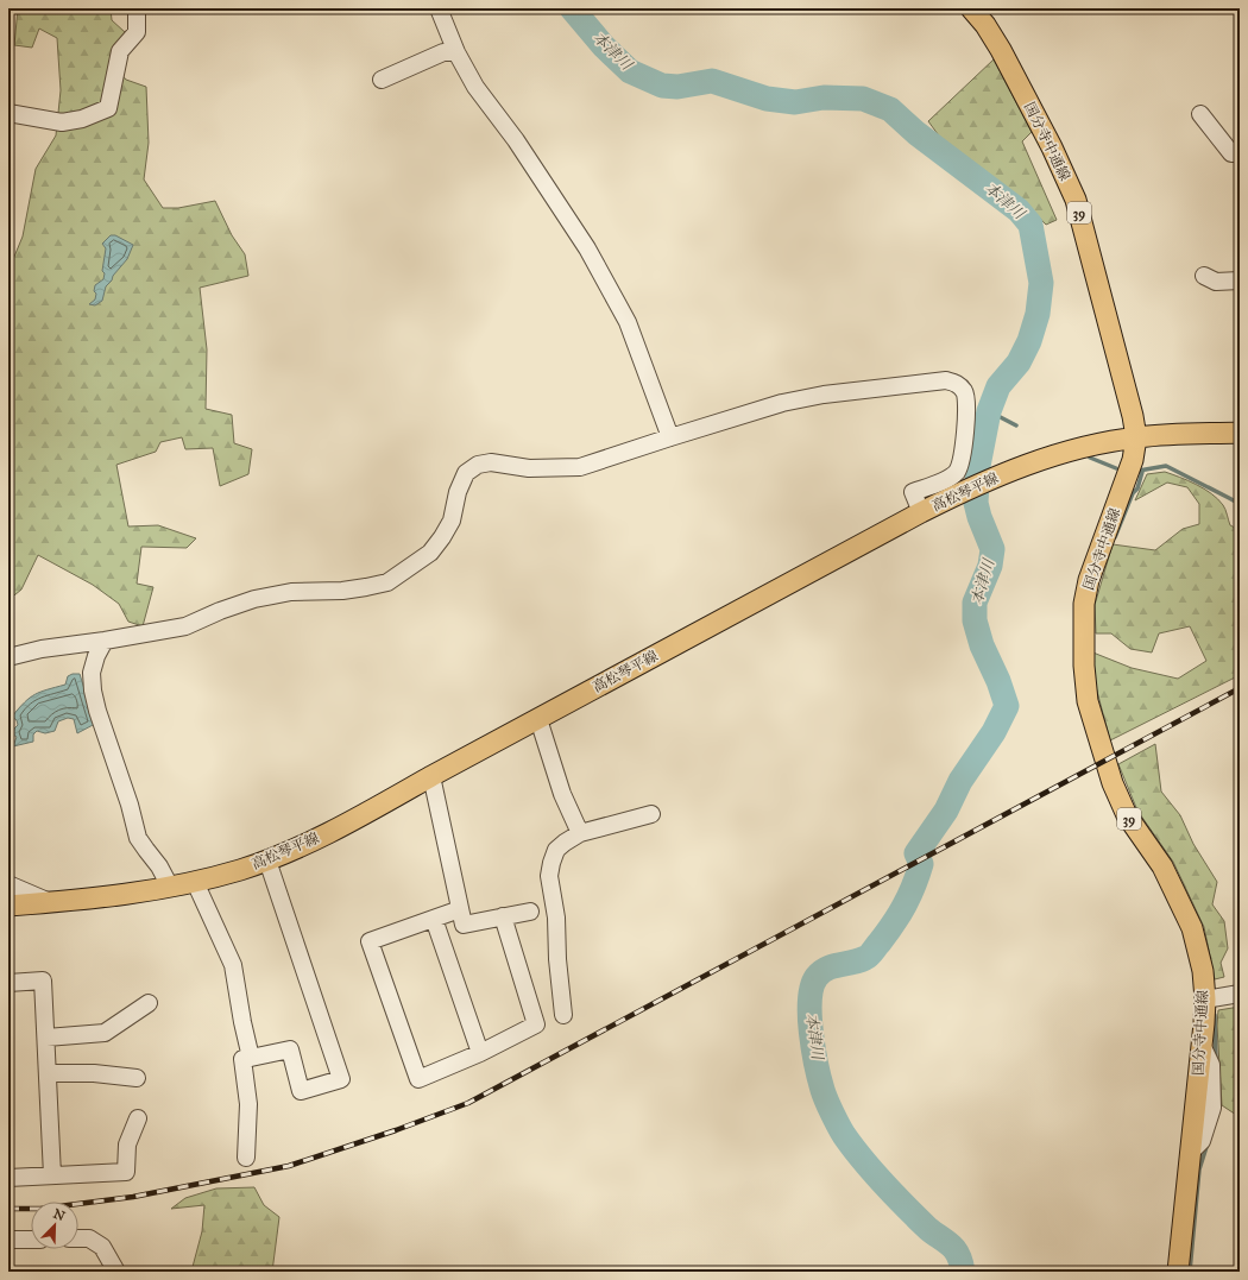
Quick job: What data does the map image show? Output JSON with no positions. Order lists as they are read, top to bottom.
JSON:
{
  "streets": {
    "main road": ["国分寺中通線", "39", "高松琴平線"]
  },
  "crossings": [
    ["国分寺中通線", "高松琴平線"]
  ],
  "water": ["本津川"],
  "north": "top right"
}
